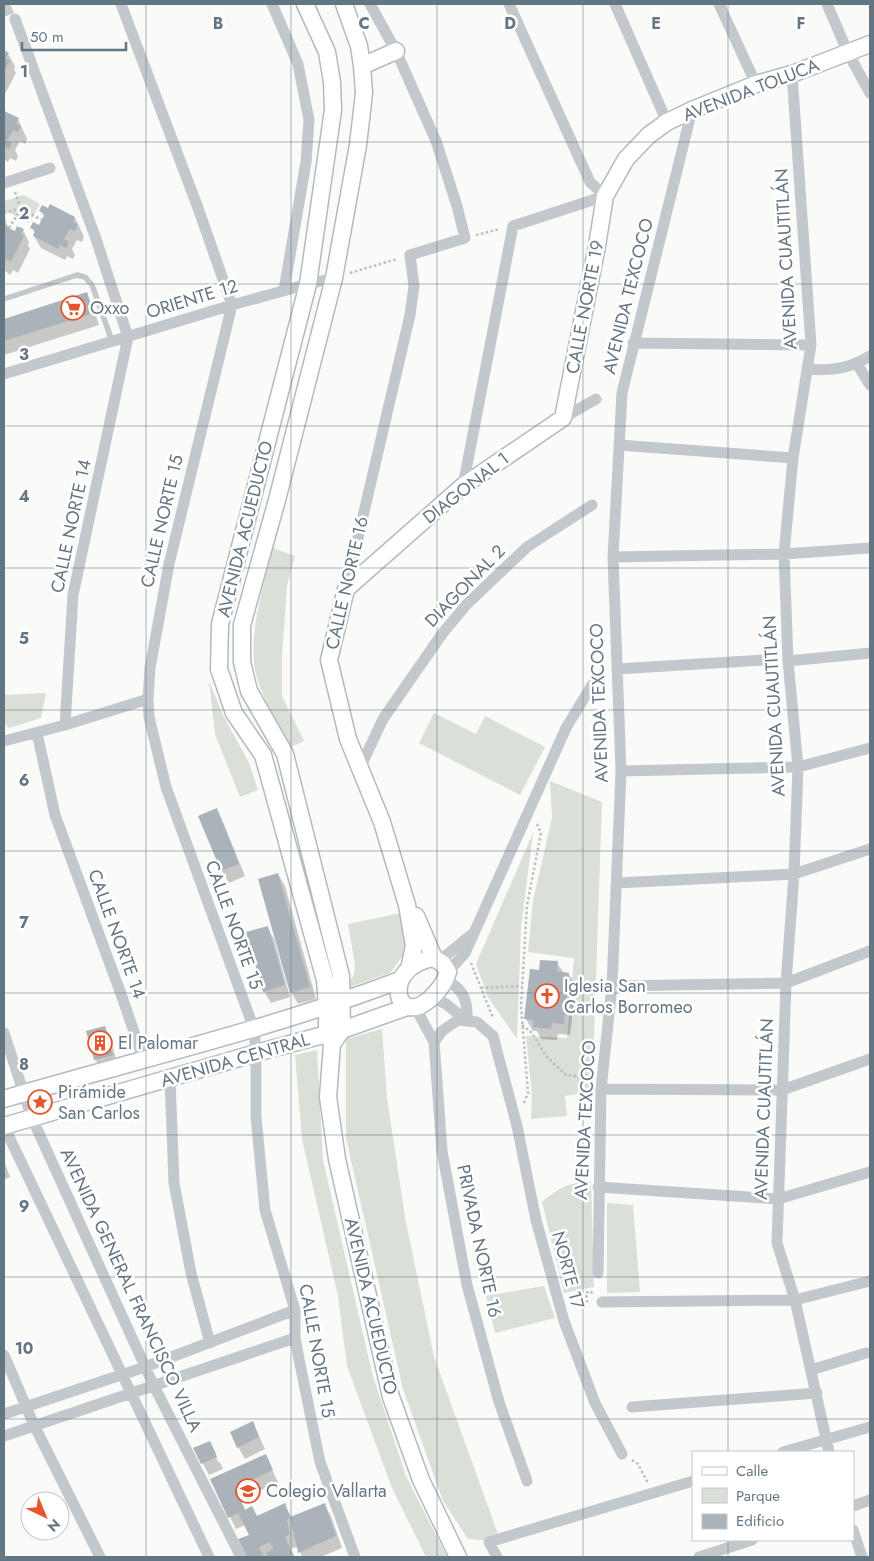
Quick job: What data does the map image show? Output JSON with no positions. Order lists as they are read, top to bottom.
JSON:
{
  "streets": {
    "street": [
      "AVENIDA TOLUCA",
      "AVENIDA CUAUTITLÁN",
      "AVENIDA TEXCOCO",
      "ORIENTE 12",
      "CALLE NORTE 19",
      "DIAGONAL 1",
      "CALLE NORTE 15",
      "CALLE NORTE 14",
      "AVENIDA ACUEDUCTO",
      "CALLE NORTE 16",
      "DIAGONAL 2",
      "AVENIDA CENTRAL",
      "PRIVADA NORTE 16",
      "NORTE 17",
      "AVENIDA GENERAL FRANCISCO VILLA"
    ]
  },
  "crossings": [
    ["AVENIDA TOLUCA", "AVENIDA CUAUTITLÁN"],
    ["AVENIDA TOLUCA", "AVENIDA TEXCOCO"],
    ["AVENIDA TOLUCA", "CALLE NORTE 19"],
    ["ORIENTE 12", "CALLE NORTE 15"],
    ["ORIENTE 12", "CALLE NORTE 14"],
    ["ORIENTE 12", "AVENIDA ACUEDUCTO"],
    ["CALLE NORTE 19", "DIAGONAL 1"],
    ["DIAGONAL 1", "CALLE NORTE 16"],
    ["CALLE NORTE 15", "AVENIDA CENTRAL"],
    ["CALLE NORTE 14", "AVENIDA CENTRAL"],
    ["AVENIDA ACUEDUCTO", "AVENIDA CENTRAL"],
    ["CALLE NORTE 16", "DIAGONAL 2"],
    ["CALLE NORTE 16", "AVENIDA CENTRAL"],
    ["CALLE NORTE 16", "PRIVADA NORTE 16"],
    ["AVENIDA CENTRAL", "PRIVADA NORTE 16"],
    ["AVENIDA CENTRAL", "AVENIDA GENERAL FRANCISCO VILLA"]
  ],
  "places": {
    "supermarket": ["Oxxo"],
    "church": ["Iglesia San Carlos Borromeo"],
    "building": ["El Palomar"],
    "place": ["Pirámide San Carlos"],
    "school or university": ["Colegio Vallarta"]
  },
  "legend": ["Calle", "Parque", "Edificio"],
  "scale_bar": "50 m",
  "north": "bottom right",
  "grid": {
    "columns": [
      "B",
      "C",
      "D",
      "E",
      "F"
    ],
    "rows": [
      "1",
      "2",
      "3",
      "4",
      "5",
      "6",
      "7",
      "8",
      "9",
      "10"
    ]
  }
}
